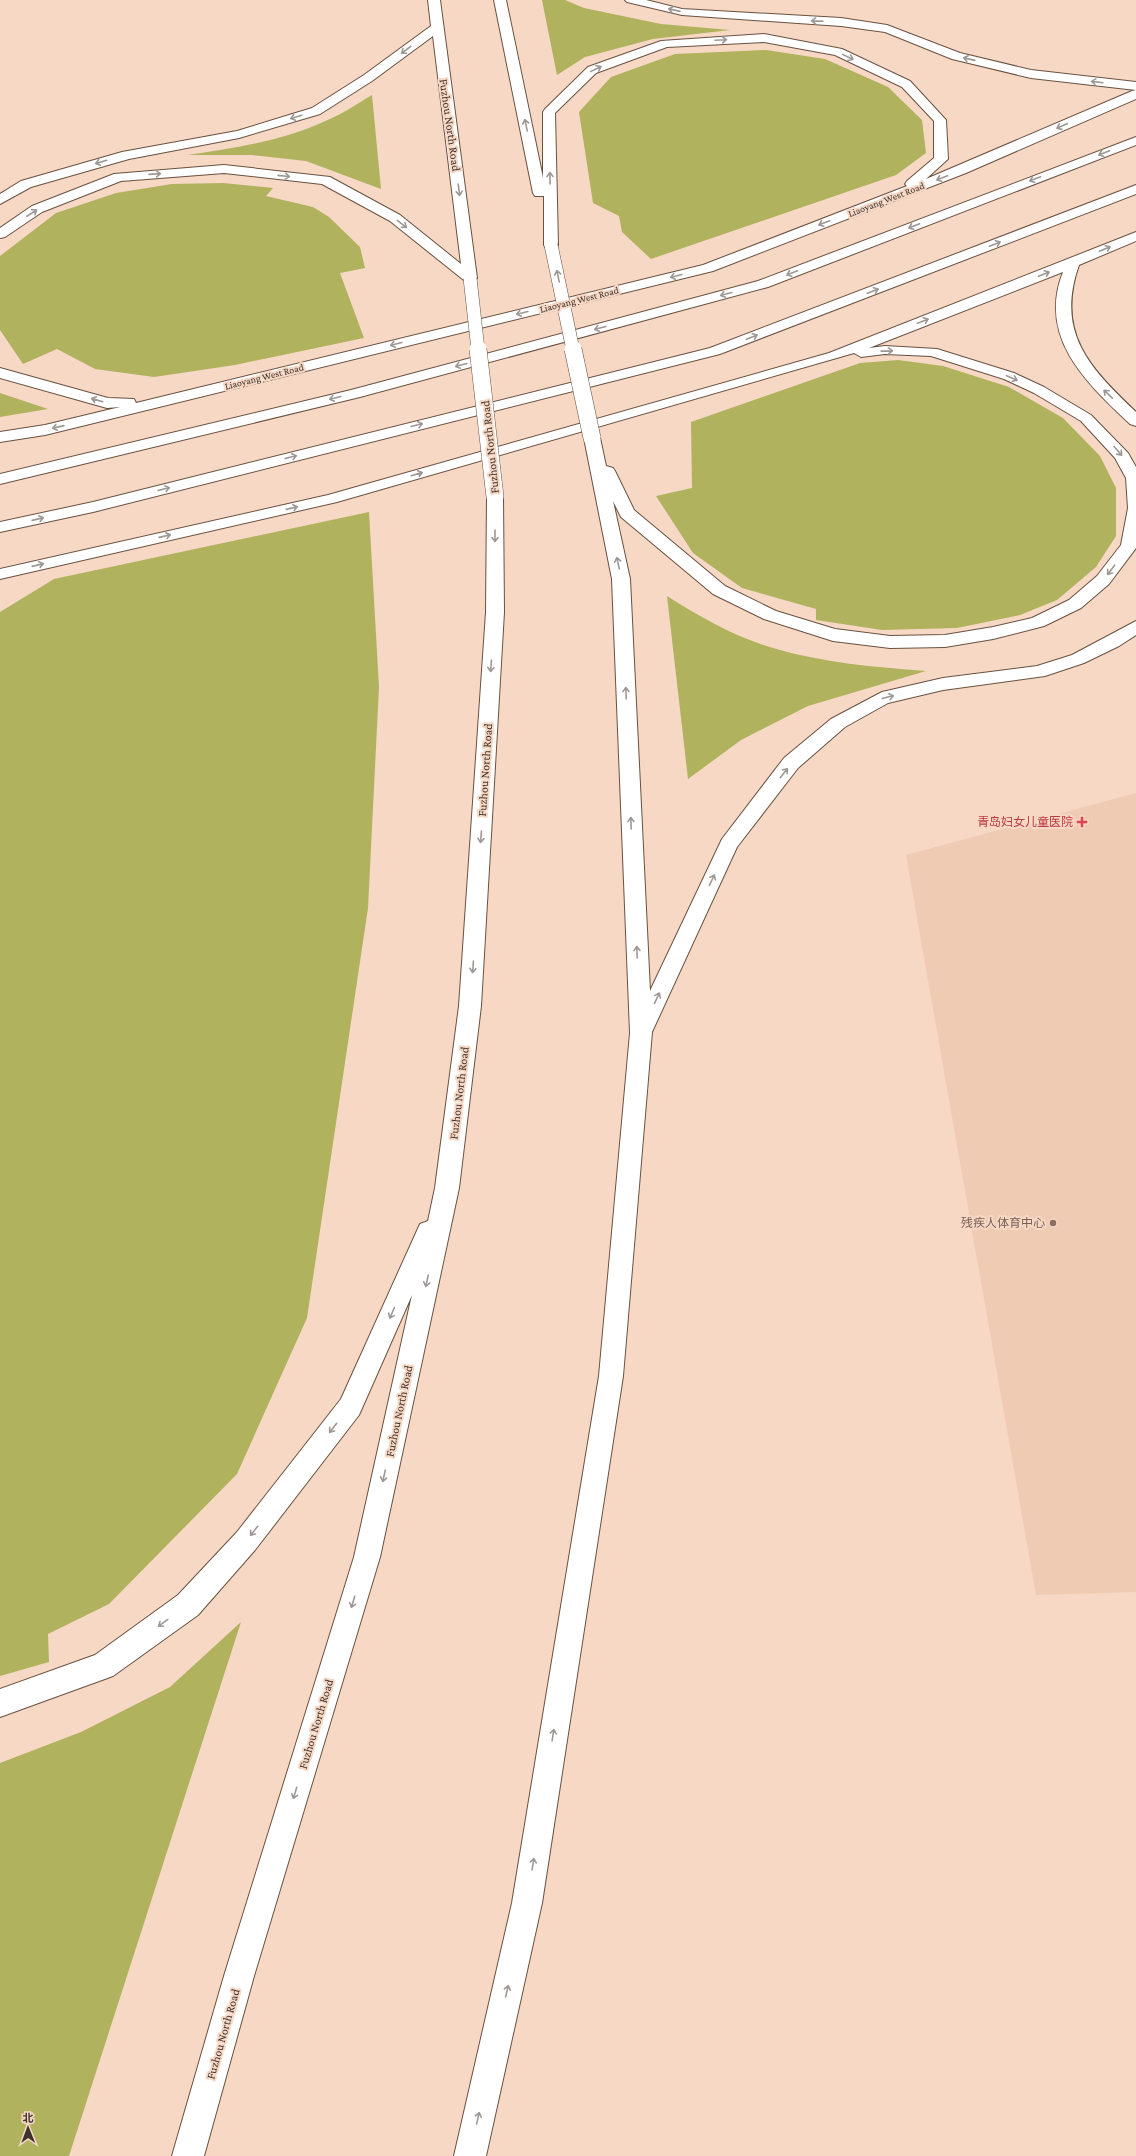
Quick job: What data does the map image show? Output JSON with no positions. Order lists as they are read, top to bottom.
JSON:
{
  "streets": {
    "main road": ["Fuzhou North Road", "Liaoyang West Road"]
  },
  "places": {
    "health": ["青岛妇女儿童医院"],
    "other": ["残疾人体育中心"]
  },
  "north": "top"
}
